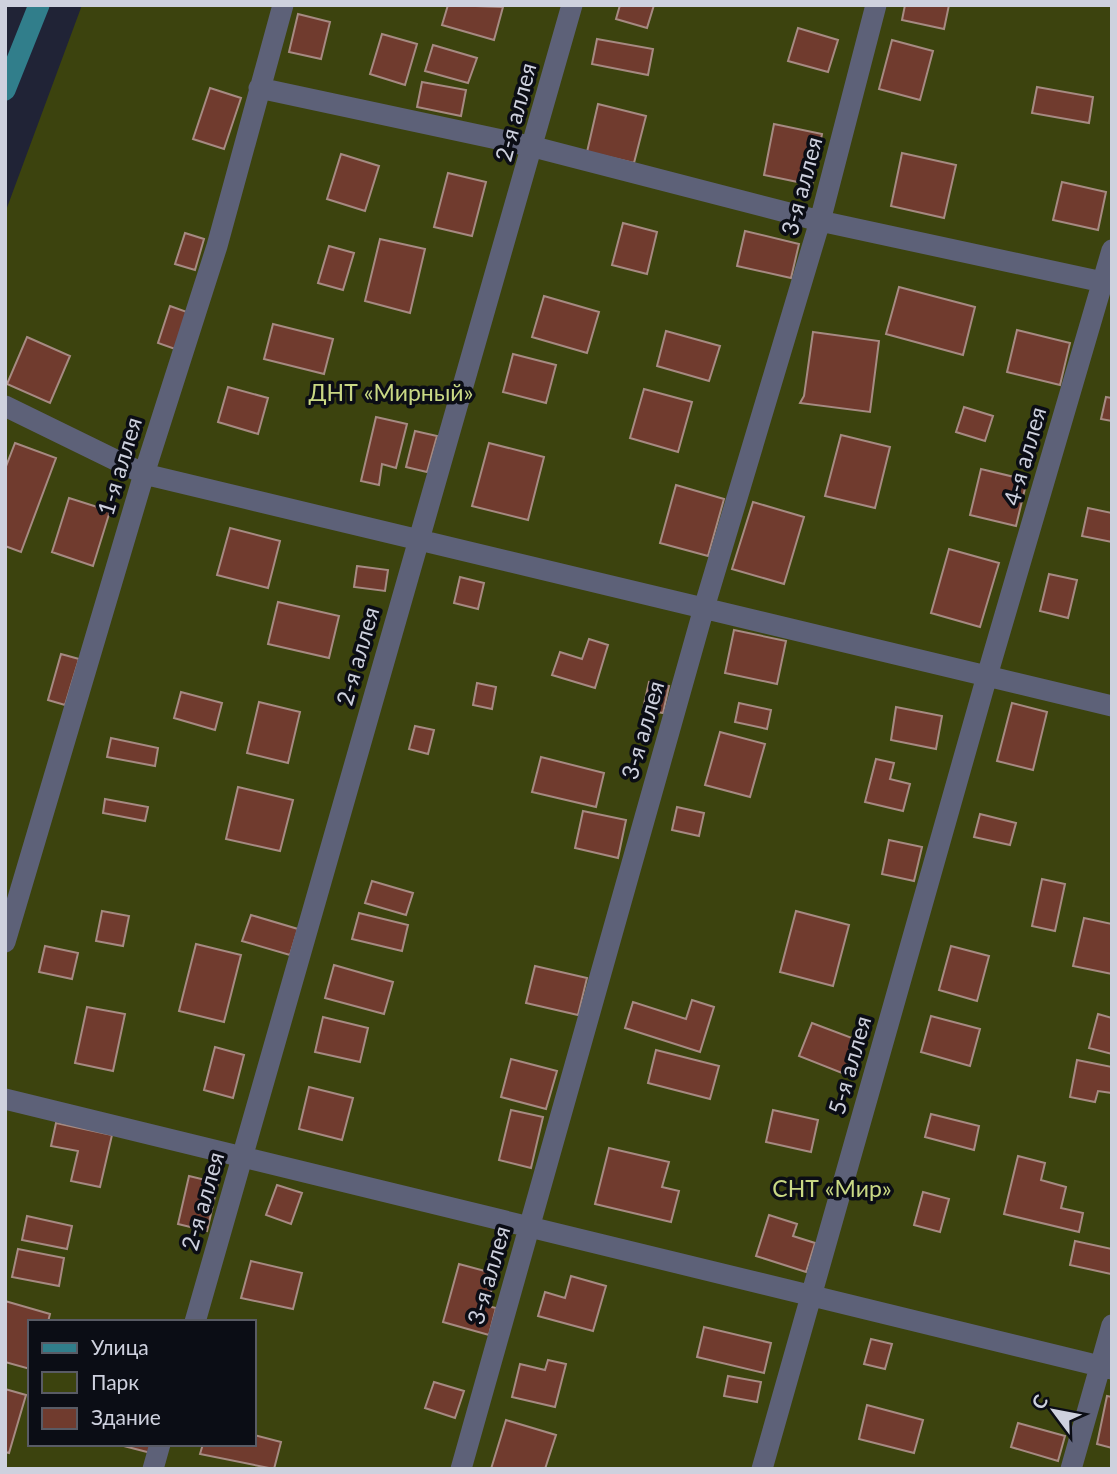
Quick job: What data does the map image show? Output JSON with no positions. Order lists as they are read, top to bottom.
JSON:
{
  "streets": {
    "street": [
      "2-я аллея",
      "3-я аллея",
      "4-я аллея",
      "1-я аллея",
      "5-я аллея"
    ]
  },
  "crossings": [
    ["4-я аллея", "5-я аллея"]
  ],
  "parks": ["ДНТ «Мирный»", "СНТ «Мир»"],
  "legend": ["Улица", "Парк", "Здание"],
  "north": "top left"
}
